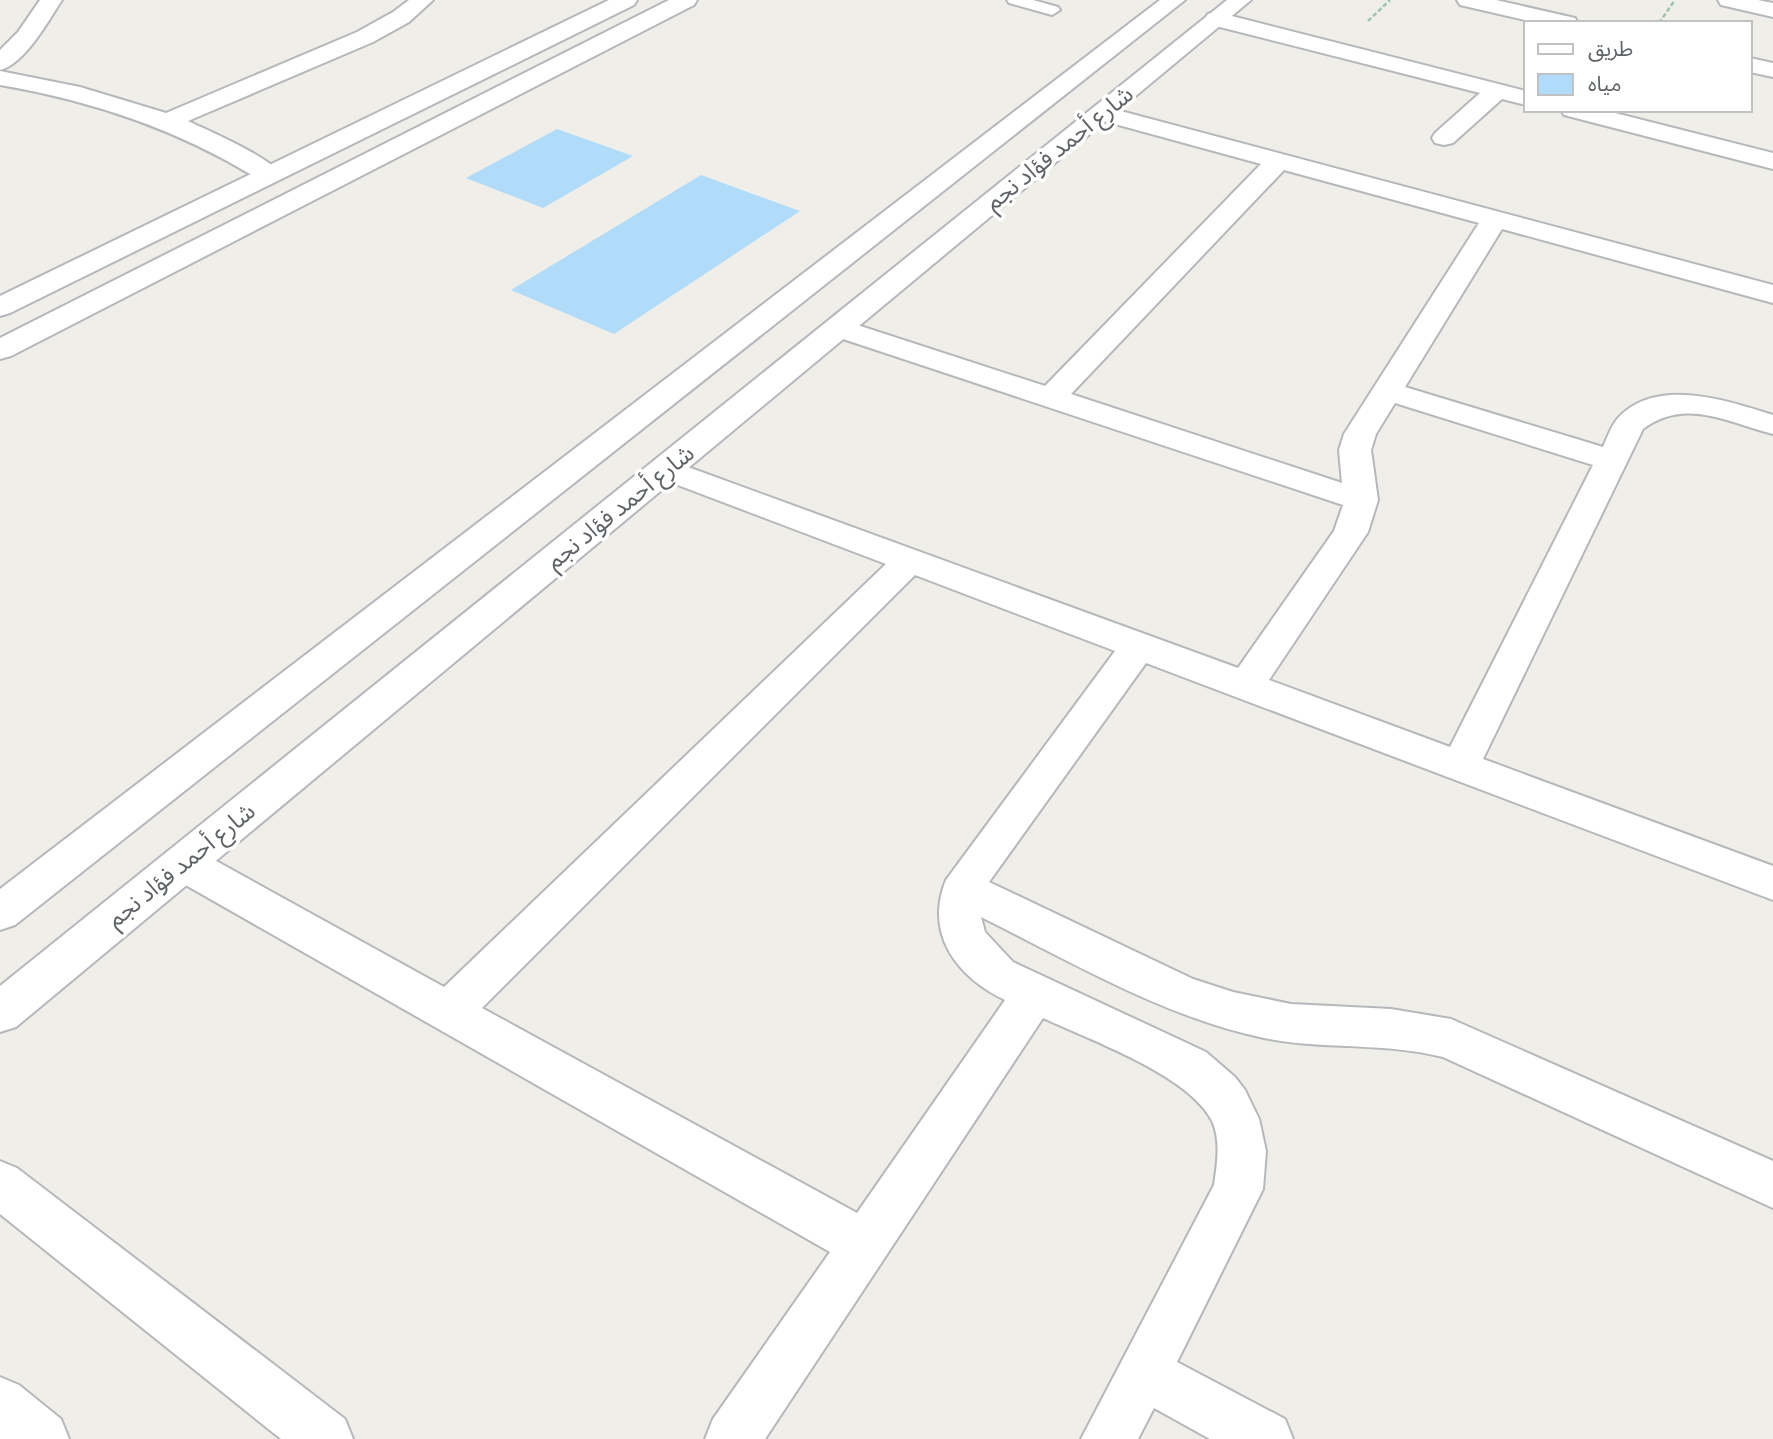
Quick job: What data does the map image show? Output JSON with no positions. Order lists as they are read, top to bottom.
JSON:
{
  "streets": {
    "street": ["شارع أحمد فؤاد نجم"]
  },
  "legend": ["طريق", "مياه"]
}
